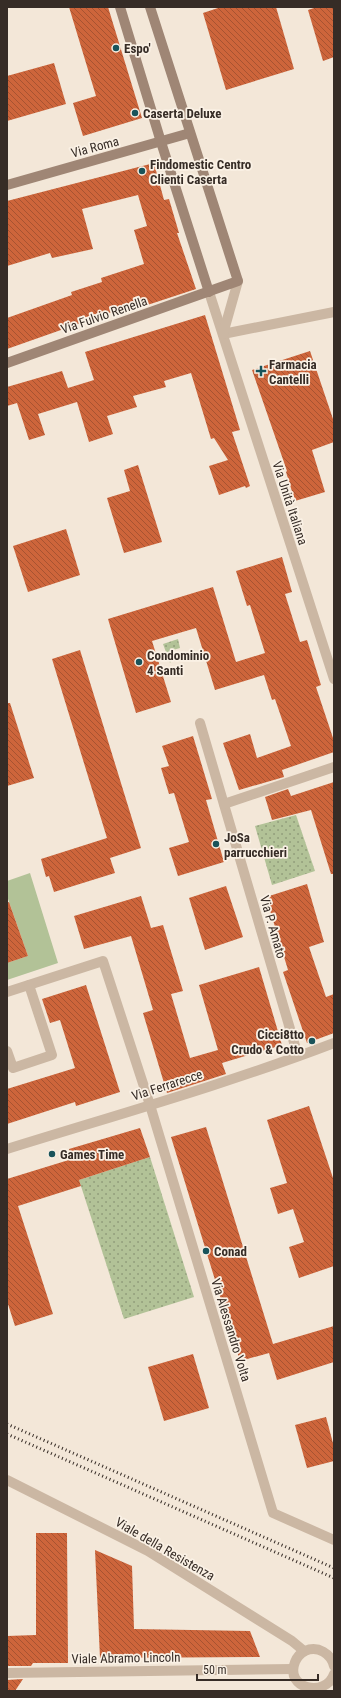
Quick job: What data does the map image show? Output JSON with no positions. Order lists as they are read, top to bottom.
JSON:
{
  "streets": {
    "main road": ["Via Roma", "Via Fulvio Renella", "Via Unità Italiana"],
    "street": [
      "Via P. Amato",
      "Via Ferrarecce",
      "Via Alessandro Volta",
      "Viale della Resistenza",
      "Viale Abramo Lincoln"
    ]
  },
  "crossings": [
    ["Via Roma", "Via Unità Italiana"],
    ["Via Fulvio Renella", "Via Unità Italiana"],
    ["Via P. Amato", "Via Ferrarecce"],
    ["Via Ferrarecce", "Via Alessandro Volta"]
  ],
  "places": {
    "other": [
      "Espo'",
      "Caserta Deluxe",
      "Findomestic Centro Clienti Caserta",
      "Condominio 4 Santi",
      "JoSa parrucchieri",
      "Cicci8tto Crudo & Cotto",
      "Games Time",
      "Conad"
    ],
    "health": ["Farmacia Cantelli"]
  },
  "scale_bar": "50 m"
}
